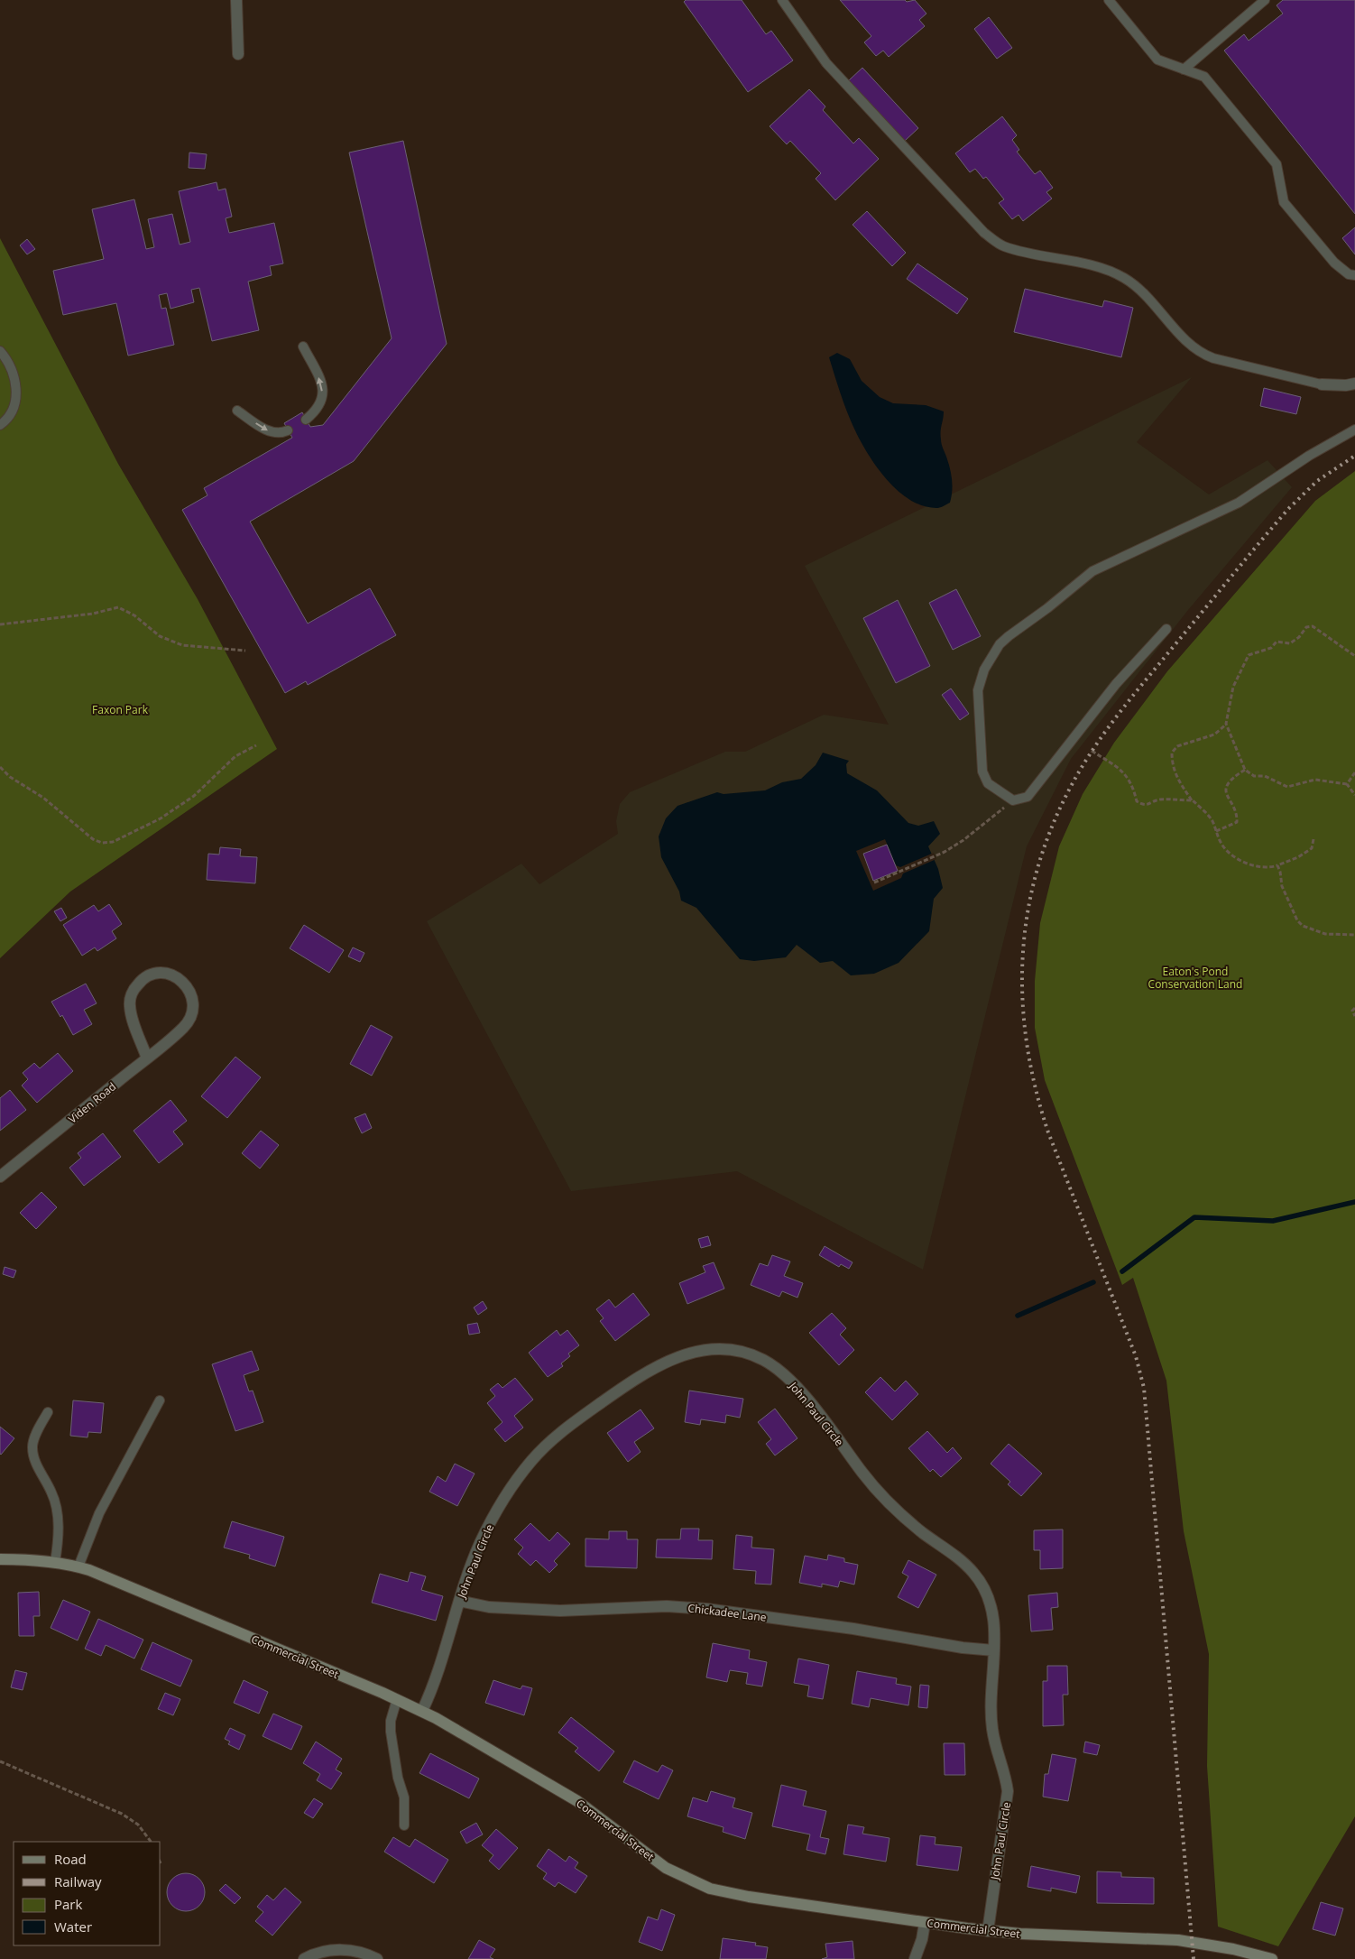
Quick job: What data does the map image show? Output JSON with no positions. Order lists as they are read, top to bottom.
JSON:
{
  "streets": {
    "main road": ["Commercial Street"],
    "street": ["Viden Road", "John Paul Circle", "Chickadee Lane"]
  },
  "crossings": [
    ["John Paul Circle", "Chickadee Lane"],
    ["John Paul Circle", "Commercial Street"]
  ],
  "parks": ["Faxon Park", "Eaton's Pond Conservation Land"],
  "legend": [
    "Road",
    "Railway",
    "Park",
    "Water"
  ]
}
